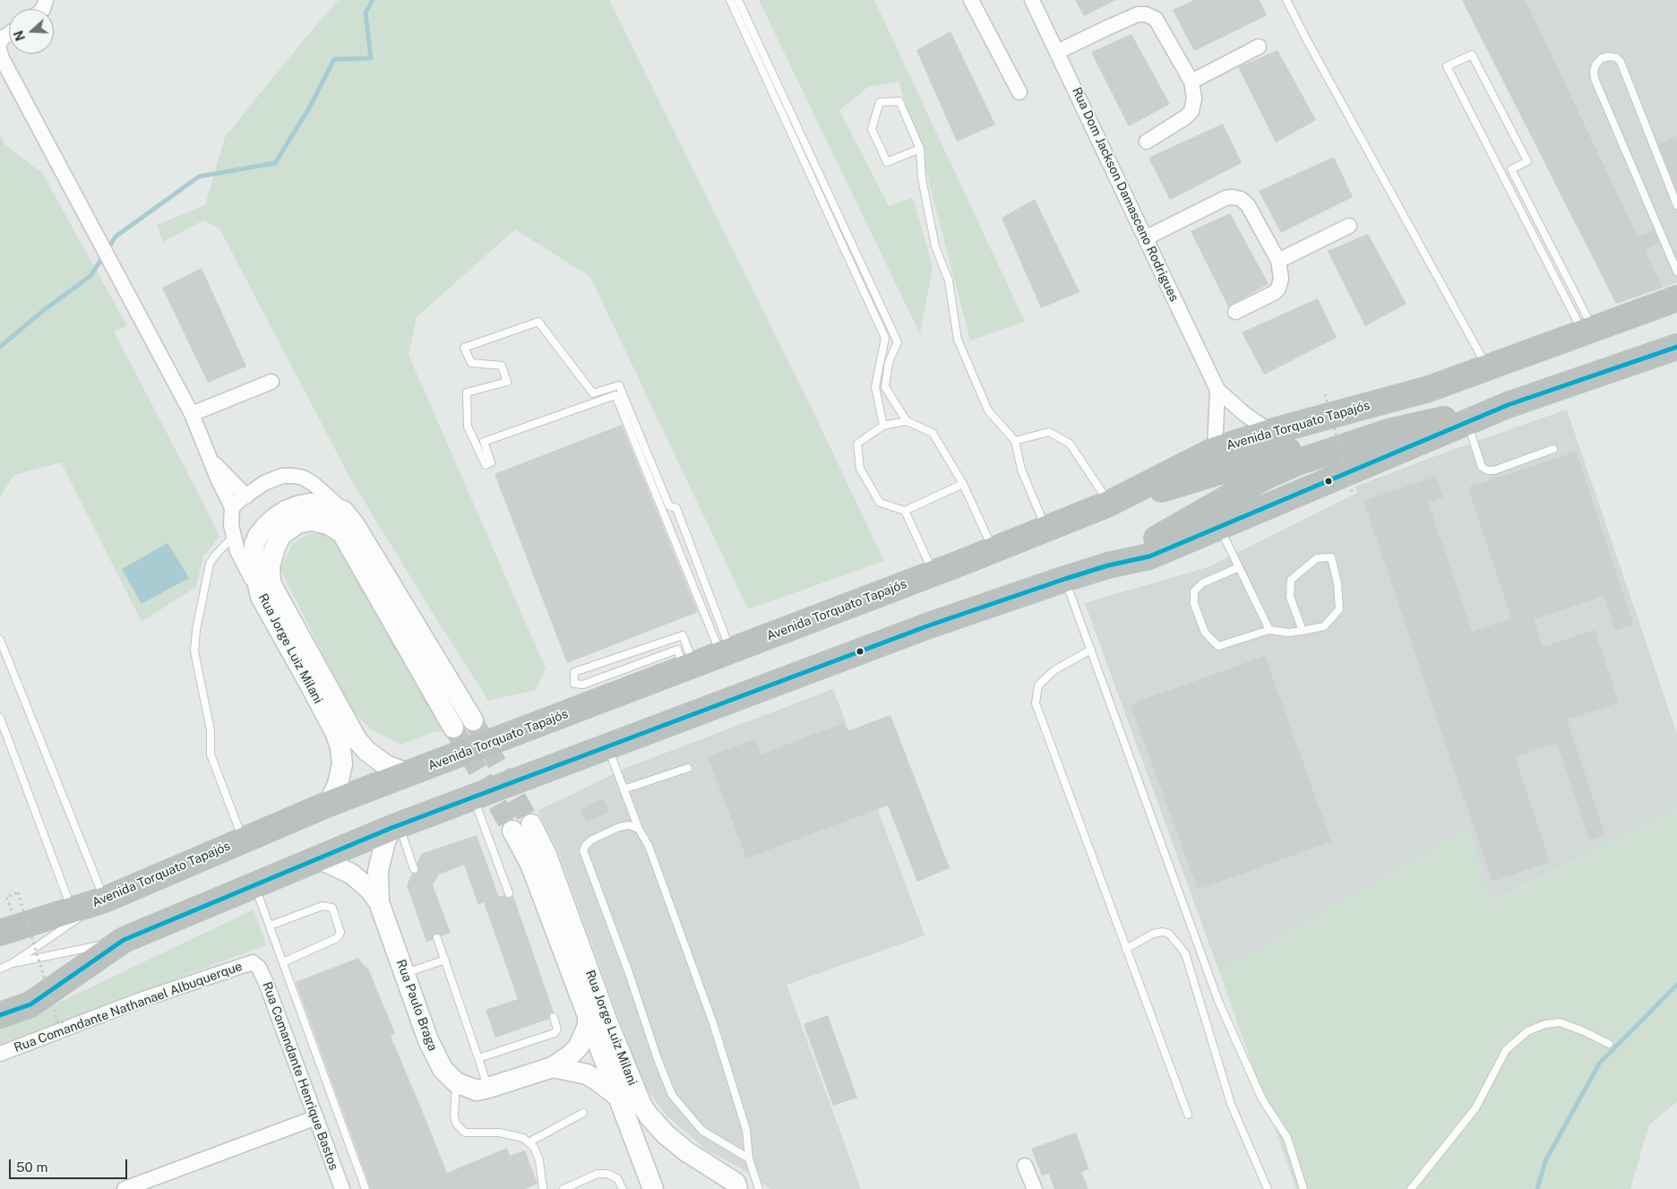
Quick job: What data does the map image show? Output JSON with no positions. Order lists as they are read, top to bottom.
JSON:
{
  "streets": {
    "highway": ["Avenida Torquato Tapajós"],
    "street": [
      "Rua Dom Jackson Damasceno Rodrigues",
      "Rua Jorge Luiz Milani",
      "Rua Paulo Braga",
      "Rua Comandante Nathanael Albuquerque",
      "Rua Comandante Henrique Bastos"
    ]
  },
  "crossings": [
    ["Rua Dom Jackson Damasceno Rodrigues", "Avenida Torquato Tapajós"],
    ["Avenida Torquato Tapajós", "Rua Jorge Luiz Milani"],
    ["Rua Jorge Luiz Milani", "Rua Paulo Braga"],
    ["Rua Comandante Nathanael Albuquerque", "Rua Comandante Henrique Bastos"]
  ],
  "scale_bar": "50 m",
  "north": "left"
}
